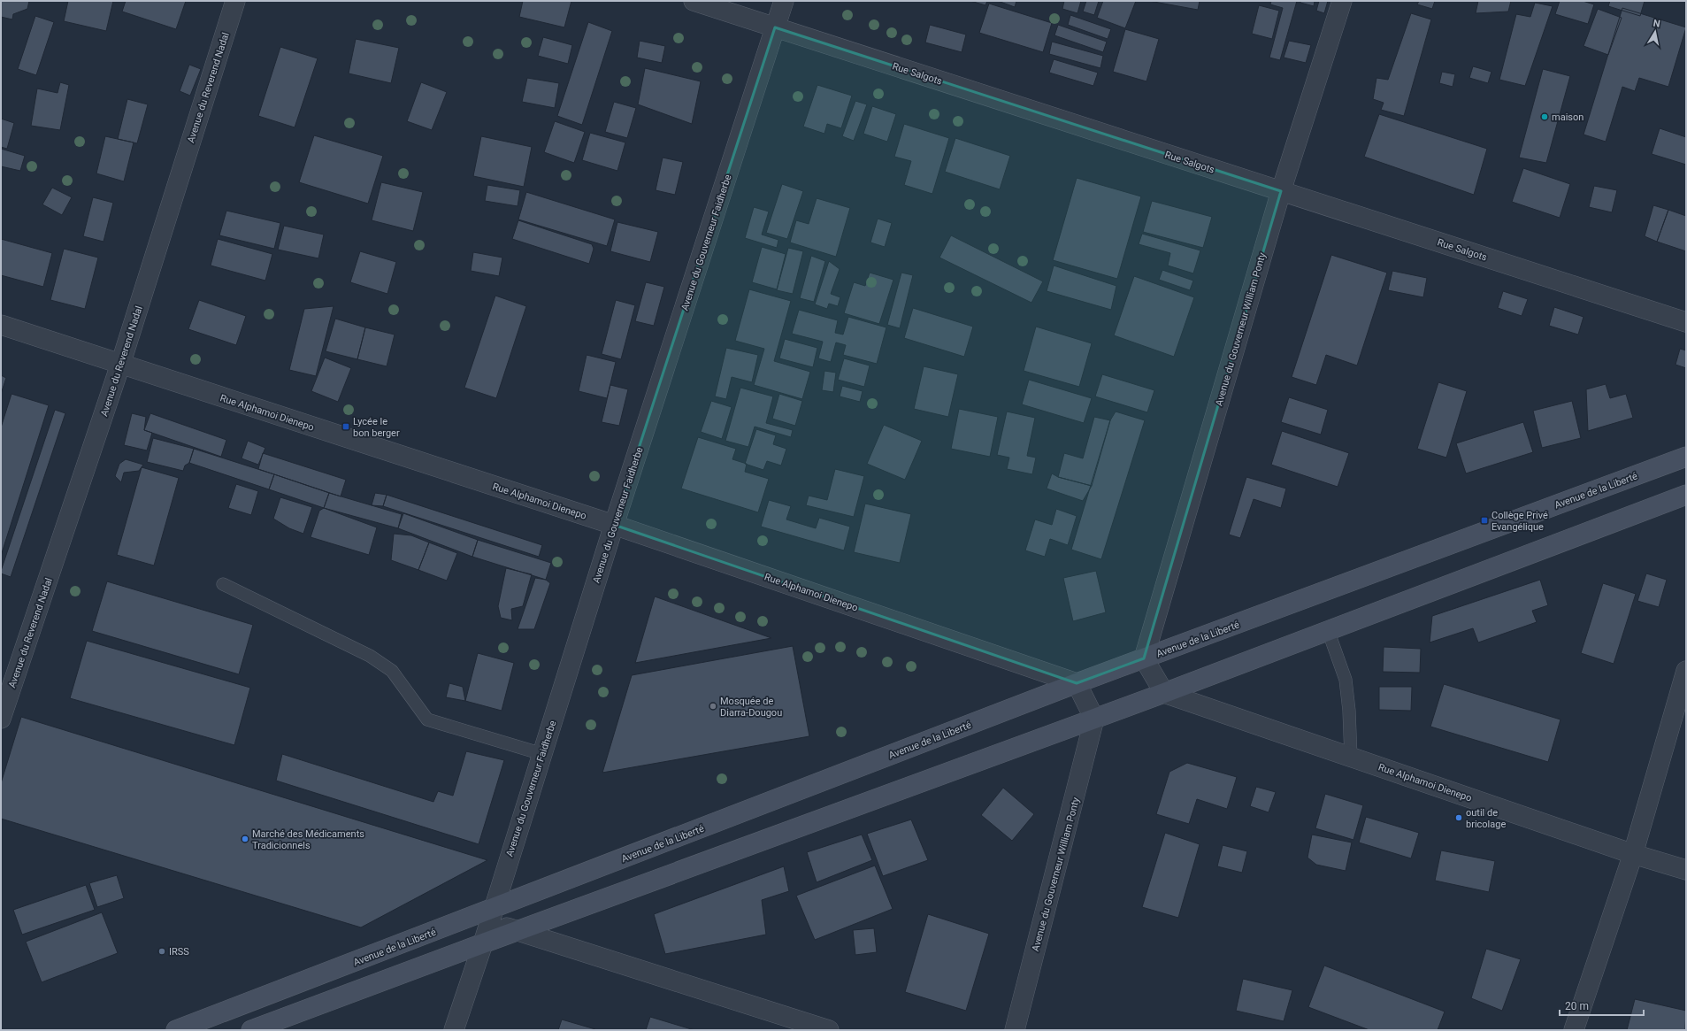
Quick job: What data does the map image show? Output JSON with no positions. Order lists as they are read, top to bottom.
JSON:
{
  "streets": {
    "main road": ["Avenue de la Liberté"],
    "street": [
      "Rue Salgots",
      "Avenue du Reverend Nadal",
      "Avenue du Gouverneur Faidherbe",
      "Avenue du Gouverneur William Ponty",
      "Rue Alphamoi Dienepo"
    ]
  },
  "crossings": [
    ["Rue Salgots", "Avenue du Gouverneur Faidherbe"],
    ["Rue Salgots", "Avenue du Gouverneur William Ponty"],
    ["Avenue du Reverend Nadal", "Rue Alphamoi Dienepo"],
    ["Avenue du Gouverneur Faidherbe", "Rue Alphamoi Dienepo"],
    ["Avenue du Gouverneur Faidherbe", "Avenue de la Liberté"],
    ["Avenue du Gouverneur William Ponty", "Avenue de la Liberté"],
    ["Rue Alphamoi Dienepo", "Avenue de la Liberté"]
  ],
  "places": {
    "other": [
      "maison",
      "Mosquée de Diarra-Dougou",
      "outil de bricolage",
      "Marché des Médicaments Tradicionnels",
      "IRSS"
    ],
    "transit": ["Lycée le bon berger", "Collège Privé Evangélique"]
  },
  "scale_bar": "20 m",
  "north": "top"
}
